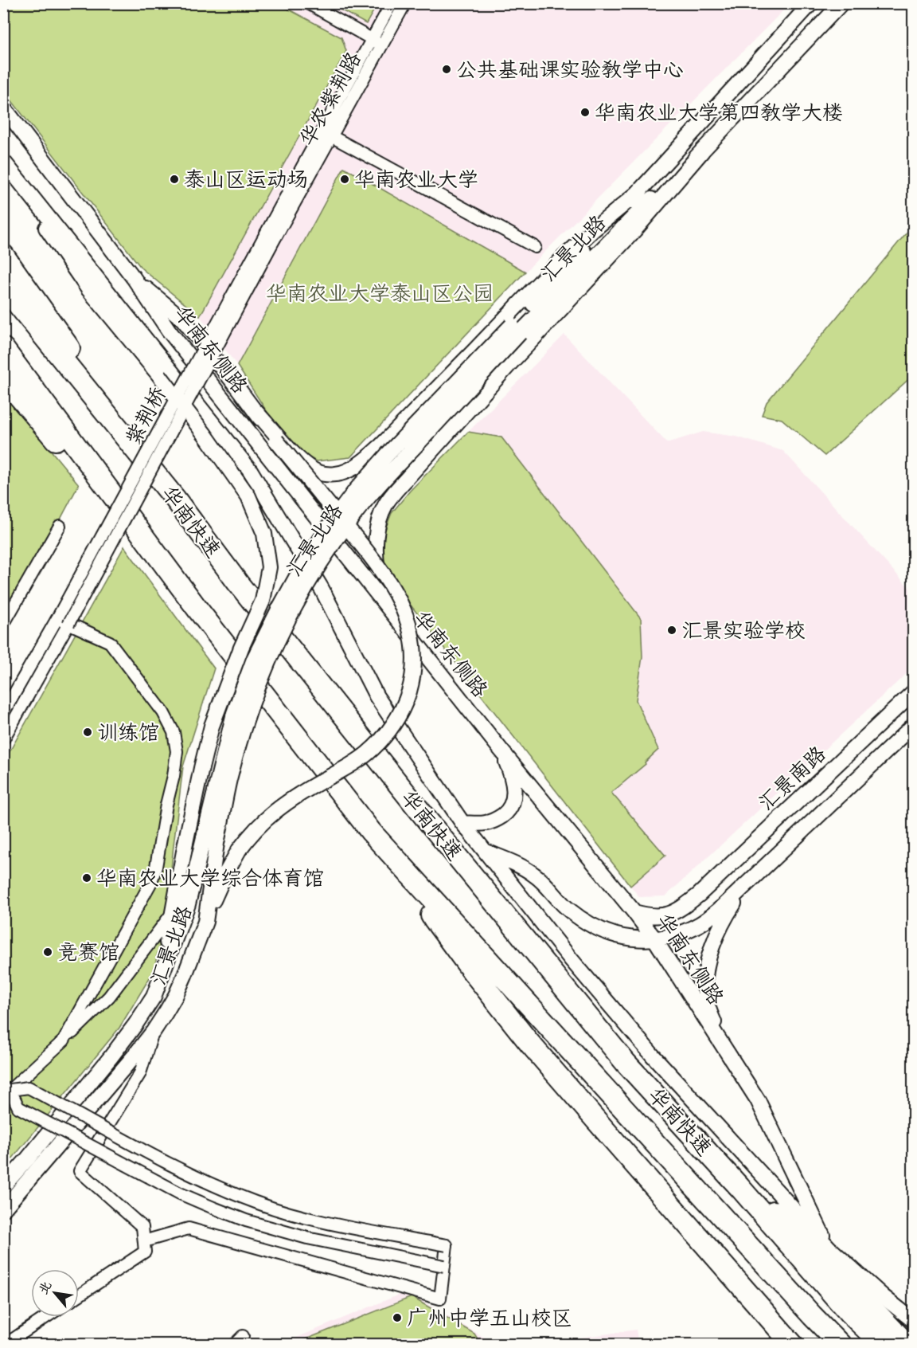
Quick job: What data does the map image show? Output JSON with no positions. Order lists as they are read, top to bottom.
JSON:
{
  "streets": {
    "highway": ["华南快速"],
    "street": [
      "华农紫荆路",
      "汇景北路",
      "华南东侧路",
      "紫荆桥",
      "汇景南路"
    ]
  },
  "crossings": [
    ["华农紫荆路", "紫荆桥"],
    ["华南东侧路", "汇景南路"]
  ],
  "parks": ["华南农业大学泰山区公园"],
  "places": [
    "公共基础课实验教学中心",
    "华南农业大学第四教学大楼",
    "泰山区运动场",
    "华南农业大学",
    "汇景实验学校",
    "训练馆",
    "华南农业大学综合体育馆",
    "竞赛馆",
    "广州中学五山校区"
  ],
  "north": "top left"
}
